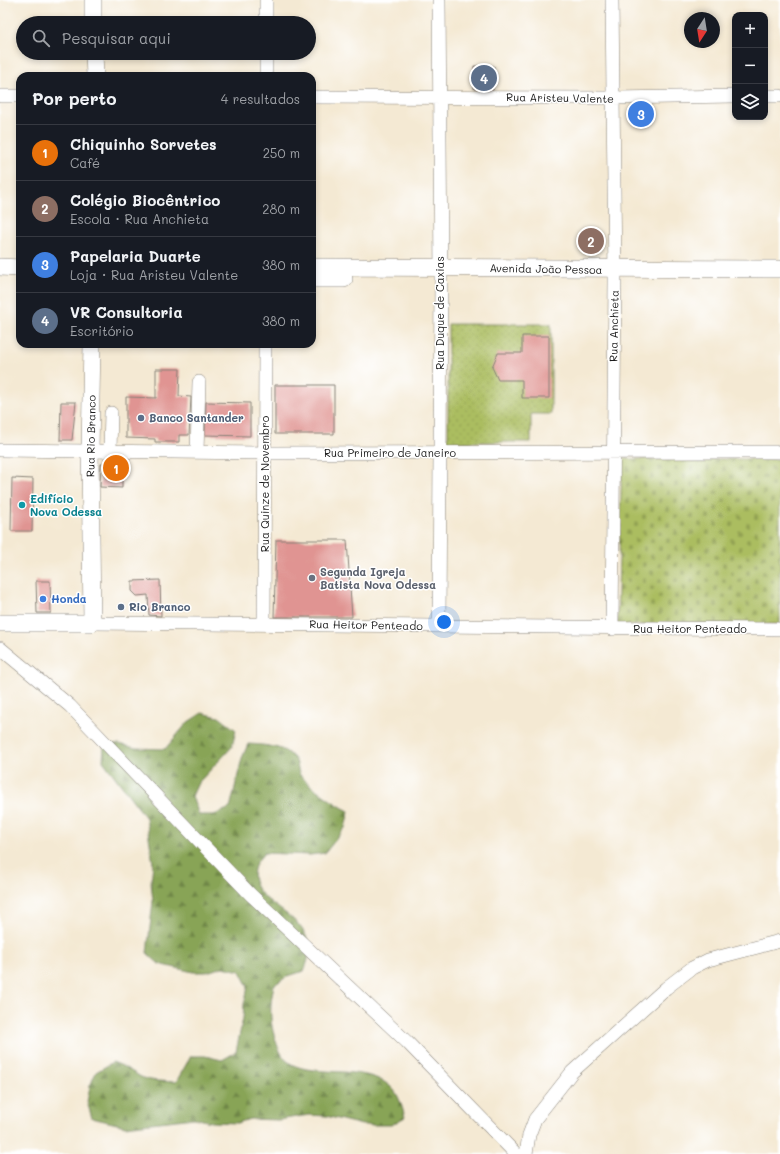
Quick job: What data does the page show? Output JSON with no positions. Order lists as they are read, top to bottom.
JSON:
{
  "streets": {
    "main road": ["Avenida João Pessoa", "Rua Rio Branco", "Rua Heitor Penteado"],
    "street": [
      "Rua Aristeu Valente",
      "Rua Duque de Caxias",
      "Rua Anchieta",
      "Rua Primeiro de Janeiro",
      "Rua Quinze de Novembro"
    ]
  },
  "crossings": [
    ["Rua Aristeu Valente", "Rua Duque de Caxias"],
    ["Rua Aristeu Valente", "Rua Anchieta"],
    ["Avenida João Pessoa", "Rua Duque de Caxias"],
    ["Avenida João Pessoa", "Rua Anchieta"],
    ["Rua Duque de Caxias", "Rua Primeiro de Janeiro"],
    ["Rua Duque de Caxias", "Rua Heitor Penteado"],
    ["Rua Anchieta", "Rua Primeiro de Janeiro"],
    ["Rua Anchieta", "Rua Heitor Penteado"],
    ["Rua Rio Branco", "Rua Primeiro de Janeiro"],
    ["Rua Rio Branco", "Rua Heitor Penteado"],
    ["Rua Primeiro de Janeiro", "Rua Quinze de Novembro"],
    ["Rua Quinze de Novembro", "Rua Heitor Penteado"]
  ],
  "places": [
    "Banco Santander",
    "Edifício Nova Odessa",
    "Segunda Igreja Batista Nova Odessa",
    "Honda",
    "Rio Branco"
  ],
  "north": "bottom",
  "page": {
    "map_buttons": ["+", "−"],
    "search": "Pesquisar aqui",
    "pins": [
      "4",
      "3",
      "2",
      "1"
    ],
    "heading": ["Por perto", "4 resultados"],
    "list": [
      {
        "mark": "1",
        "name": "Chiquinho Sorvetes",
        "note": "Café",
        "value": "250 m"
      },
      {
        "mark": "2",
        "name": "Colégio Biocêntrico",
        "note": "Escola · Rua Anchieta",
        "value": "280 m"
      },
      {
        "mark": "3",
        "name": "Papelaria Duarte",
        "note": "Loja · Rua Aristeu Valente",
        "value": "380 m"
      },
      {
        "mark": "4",
        "name": "VR Consultoria",
        "note": "Escritório",
        "value": "380 m"
      }
    ]
  }
}
